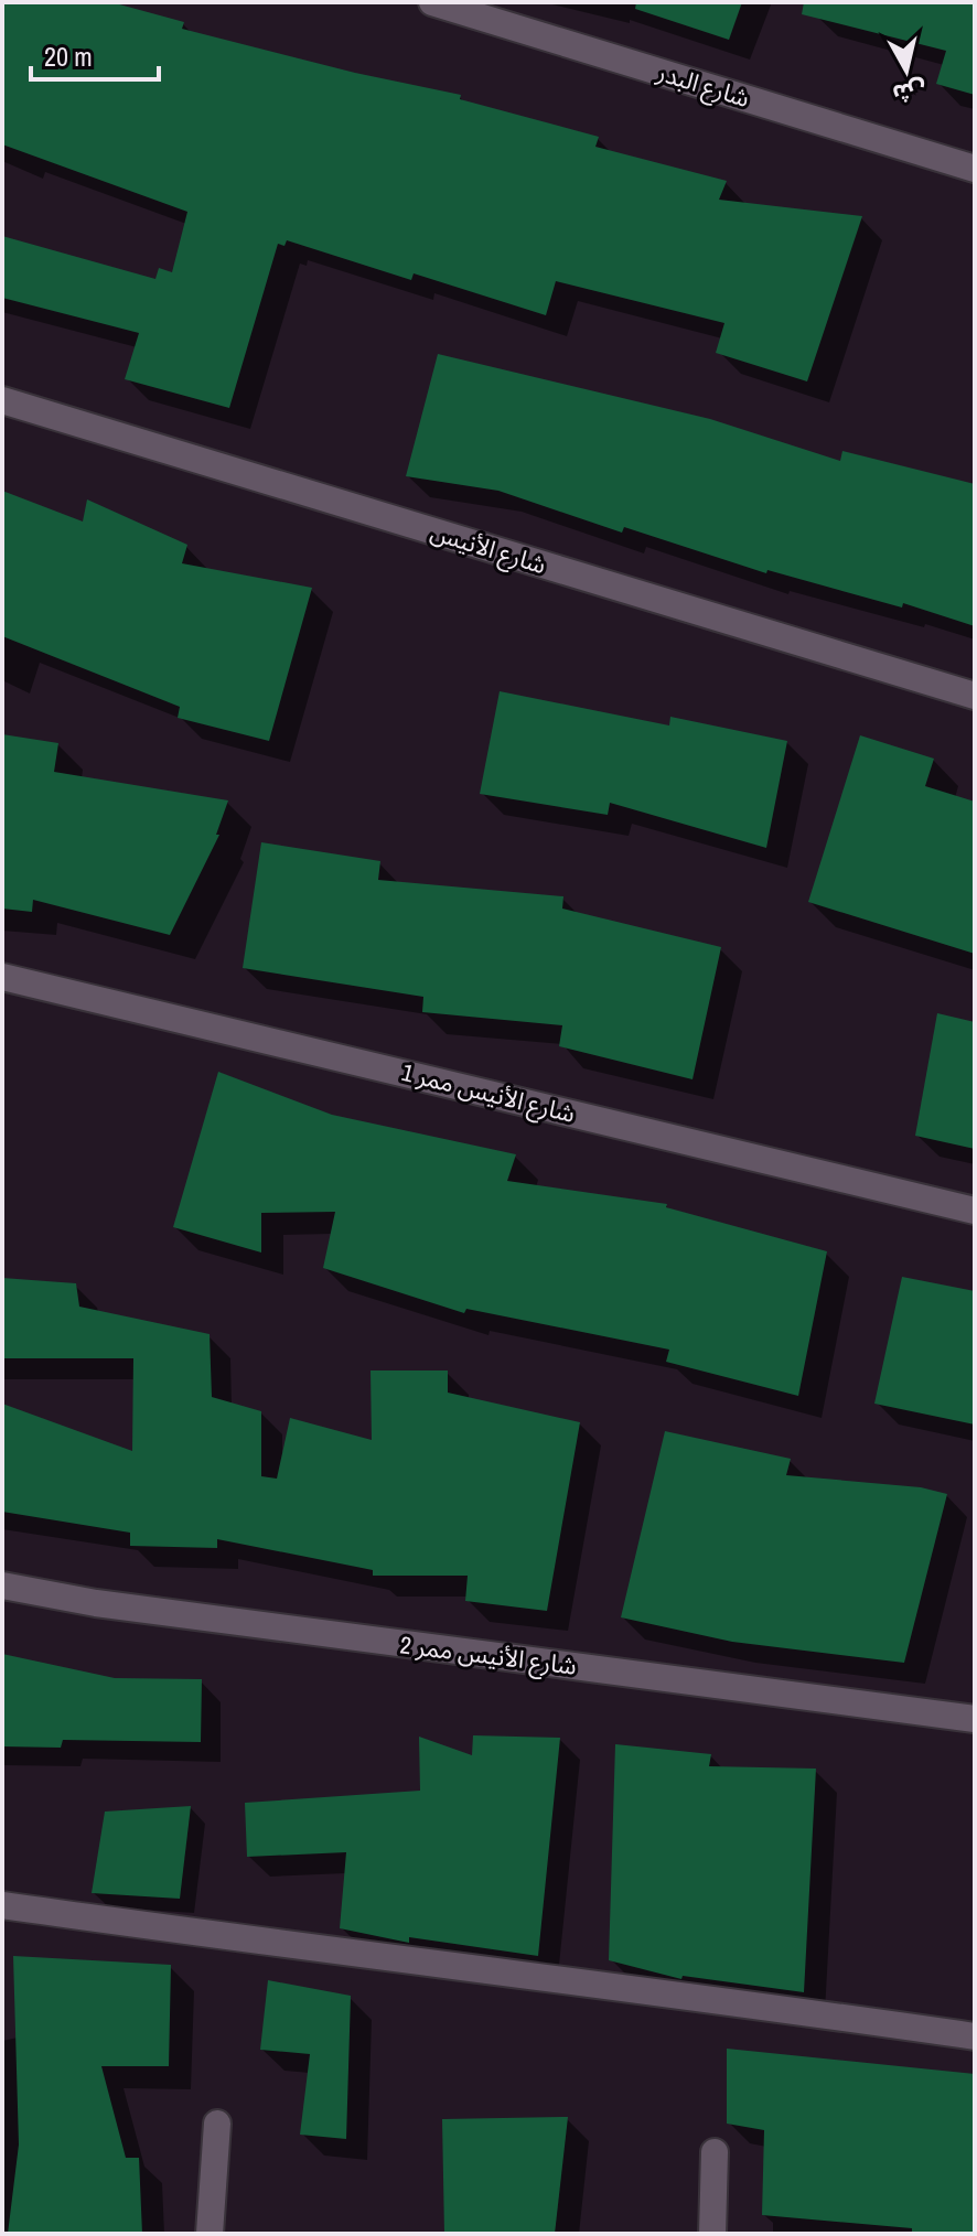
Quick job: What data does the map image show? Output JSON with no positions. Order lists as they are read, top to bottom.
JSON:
{
  "streets": {
    "street": [
      "شارع البدر",
      "شارع الأنيس",
      "شارع الأنيس ممر 1",
      "شارع الأنيس ممر 2"
    ]
  },
  "scale_bar": "20 m",
  "north": "bottom"
}
